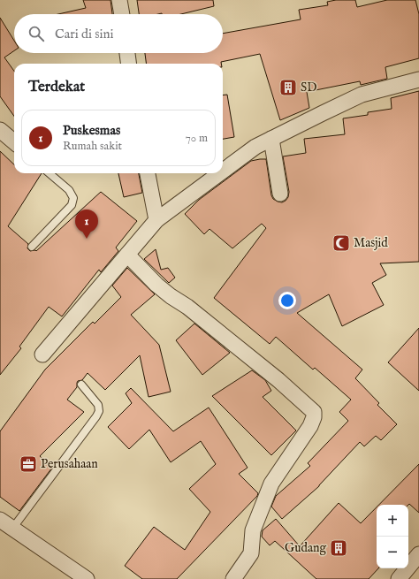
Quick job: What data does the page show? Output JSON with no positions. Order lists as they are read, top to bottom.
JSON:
{
  "places": {
    "building": ["SD", "Gudang"],
    "mosque": ["Masjid"],
    "office": ["Perusahaan"]
  },
  "page": {
    "search": "Cari di sini",
    "heading": "Terdekat",
    "list": [
      {
        "mark": "1",
        "name": "Puskesmas",
        "note": "Rumah sakit",
        "value": "70 m"
      }
    ],
    "pins": "1",
    "map_buttons": ["+", "−"]
  }
}
